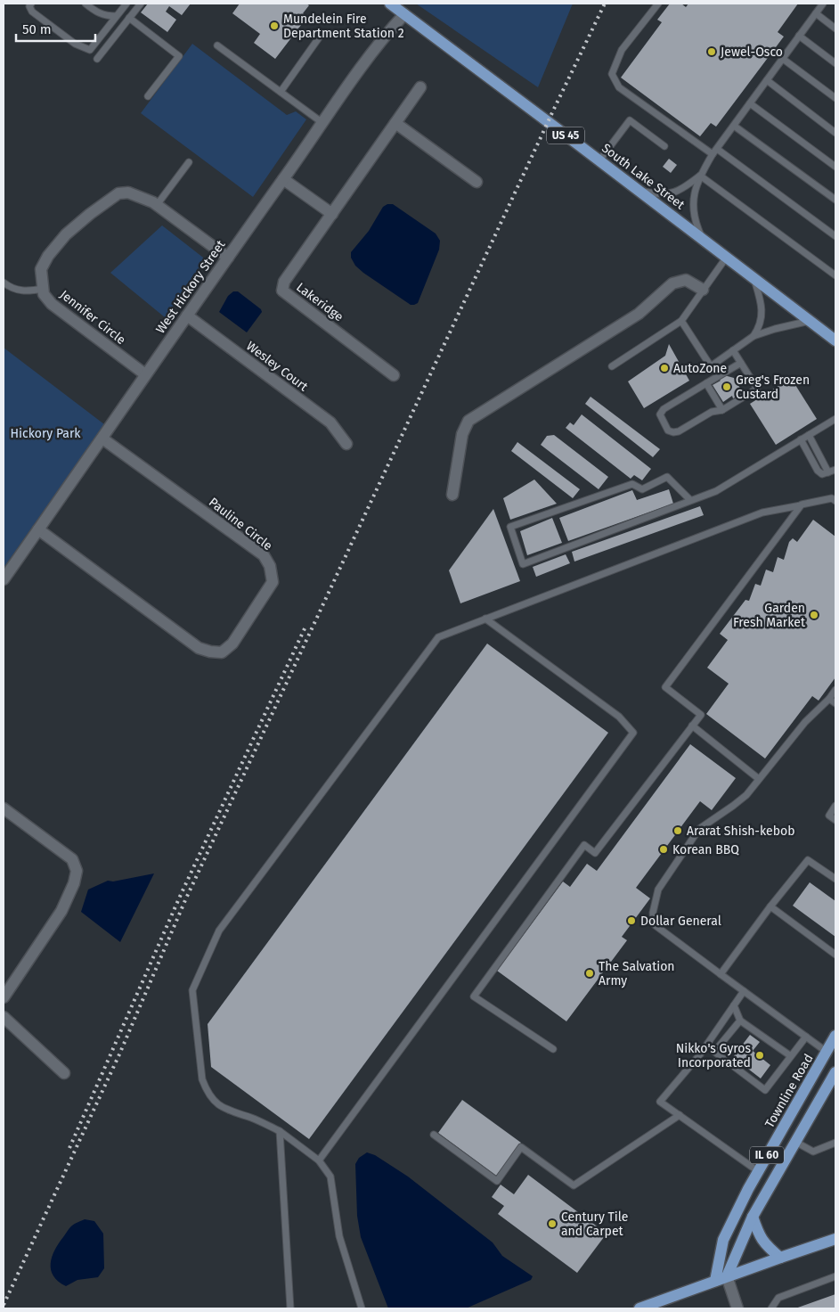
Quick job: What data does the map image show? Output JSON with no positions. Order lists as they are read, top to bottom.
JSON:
{
  "streets": {
    "main road": [
      "US 45",
      "South Lake Street",
      "Townline Road",
      "IL 60"
    ],
    "street": [
      "West Hickory Street",
      "Lakeridge",
      "Jennifer Circle",
      "Wesley Court",
      "Pauline Circle"
    ]
  },
  "crossings": [
    ["South Lake Street", "West Hickory Street"],
    ["West Hickory Street", "Jennifer Circle"],
    ["West Hickory Street", "Wesley Court"],
    ["West Hickory Street", "Pauline Circle"]
  ],
  "parks": ["Hickory Park"],
  "places": [
    "Mundelein Fire Department Station 2",
    "Jewel-Osco",
    "AutoZone",
    "Greg's Frozen Custard",
    "Garden Fresh Market",
    "Ararat Shish-kebob",
    "Korean BBQ",
    "Dollar General",
    "The Salvation Army",
    "Nikko's Gyros Incorporated",
    "Century Tile and Carpet"
  ],
  "scale_bar": "50 m"
}
